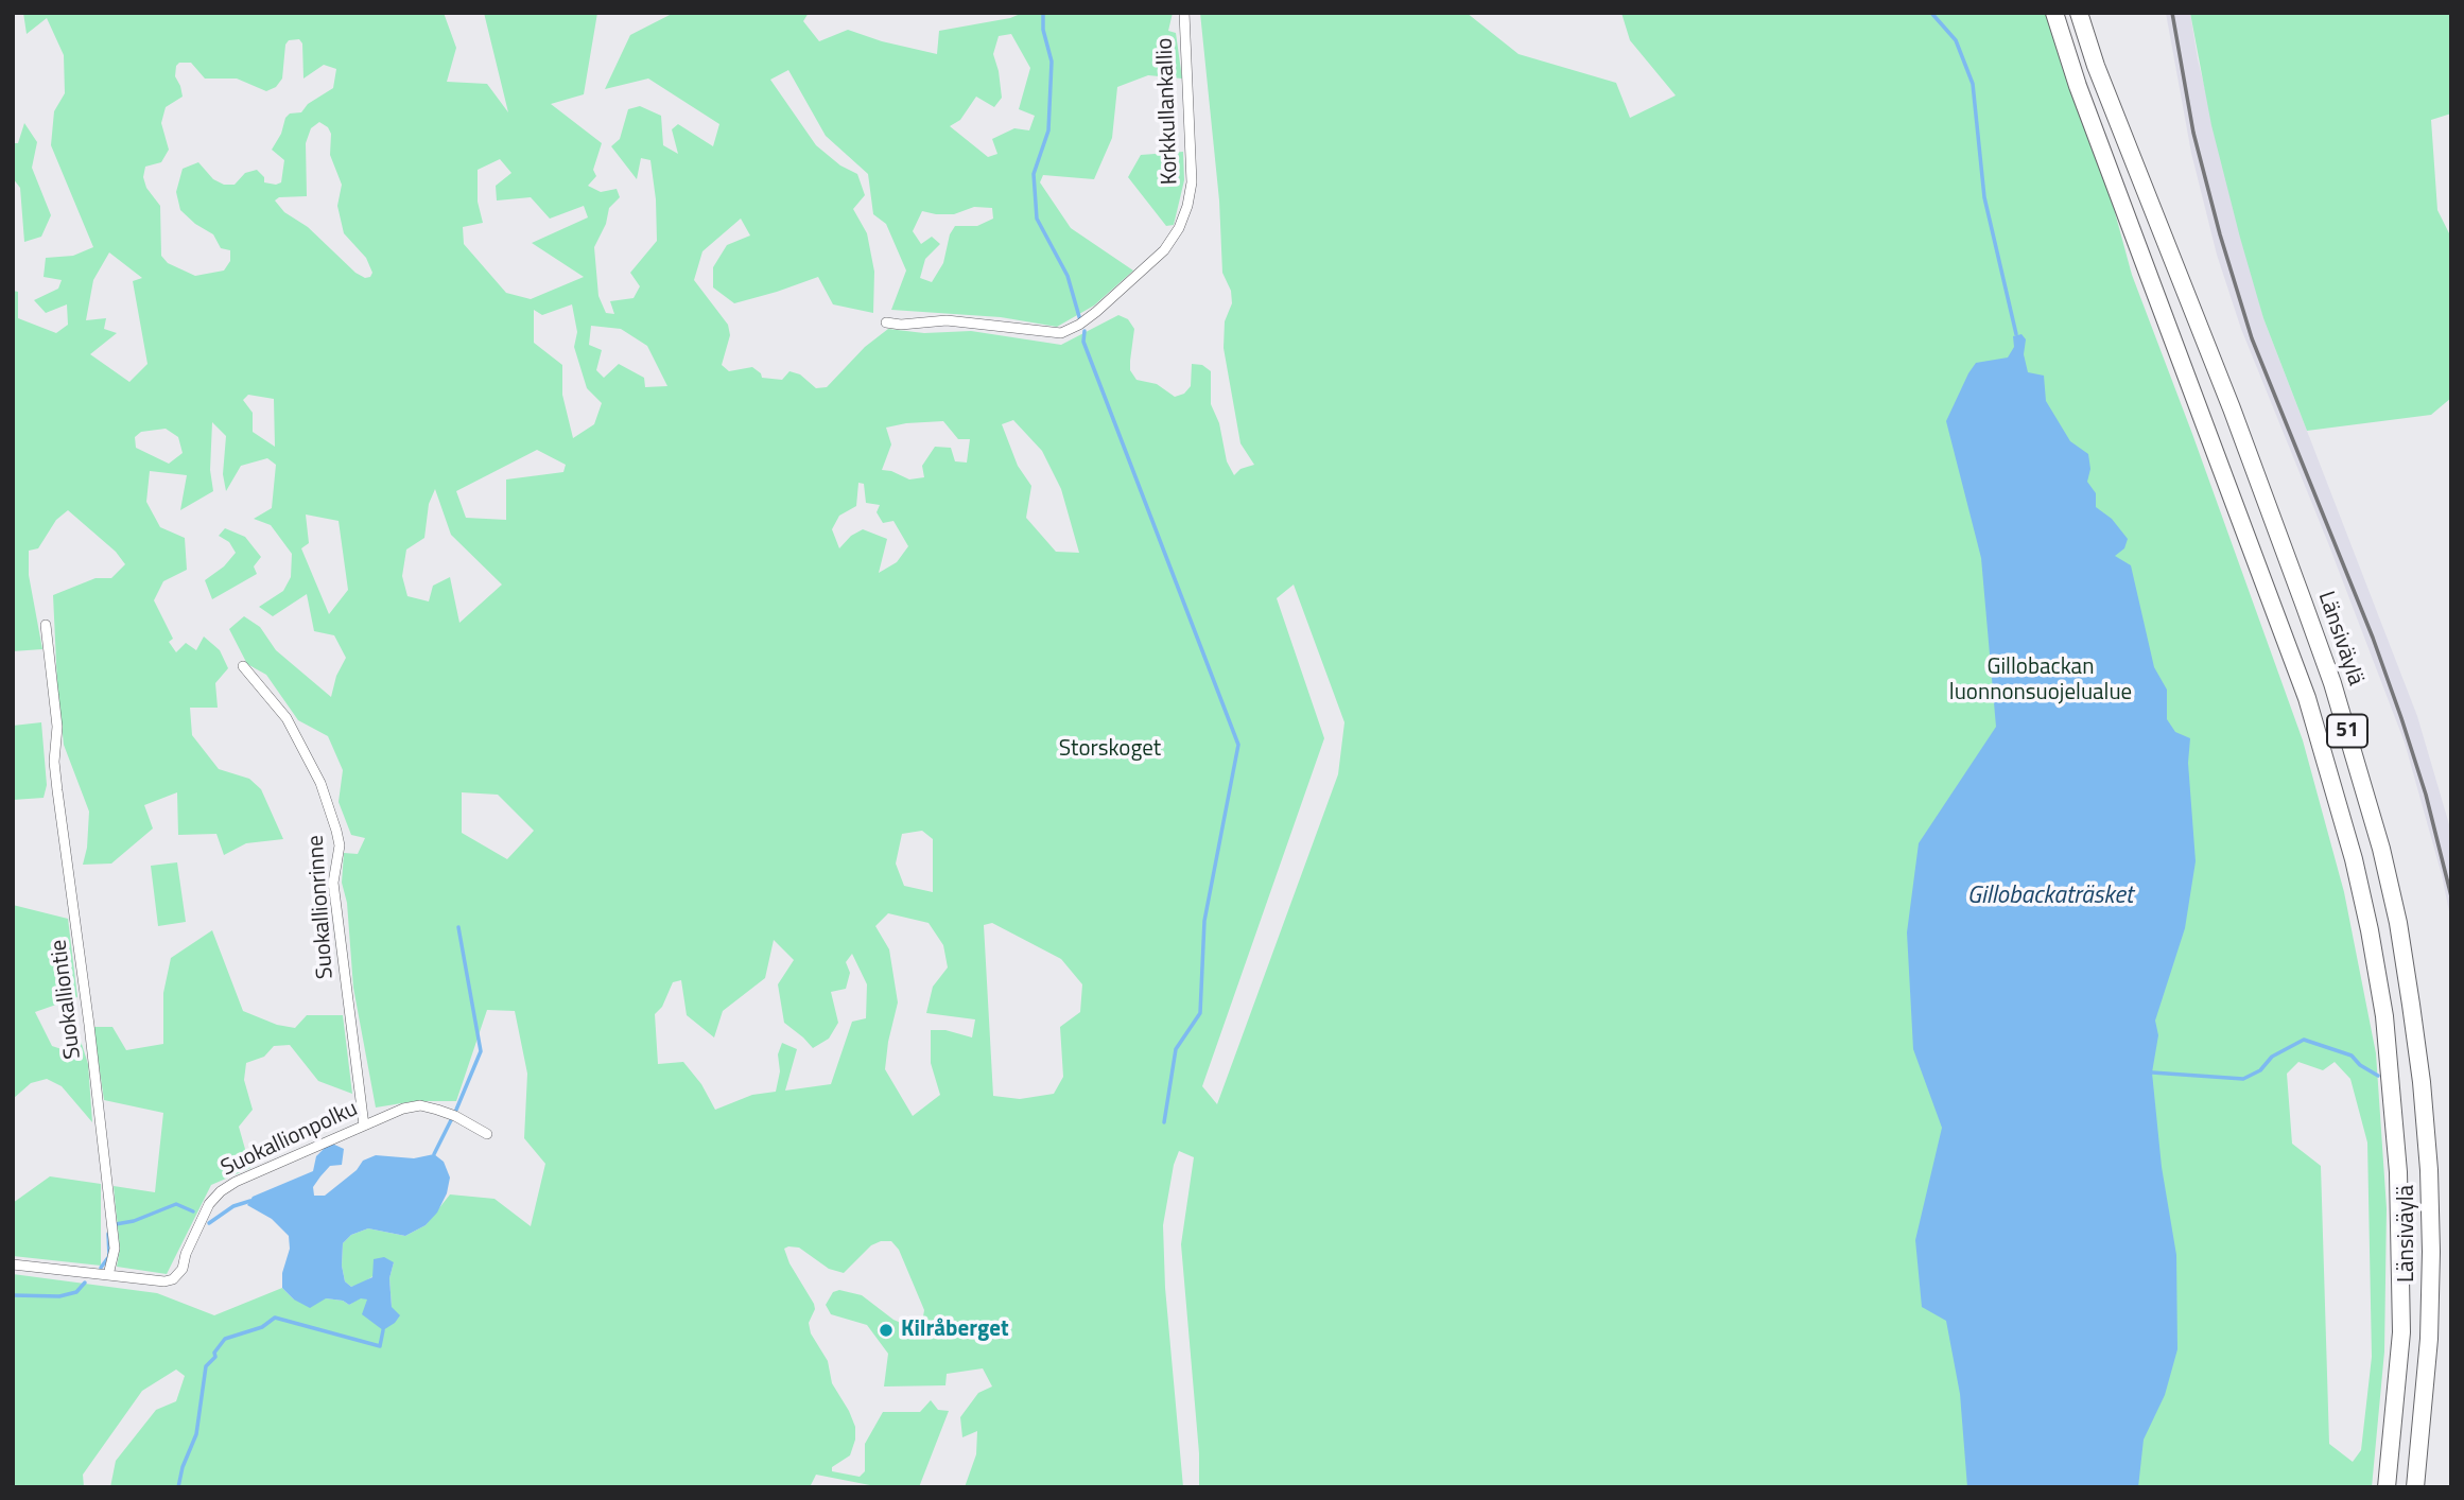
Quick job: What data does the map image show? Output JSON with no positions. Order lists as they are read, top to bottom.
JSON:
{
  "streets": {
    "highway": ["Länsiväylä", "51"],
    "street": [
      "Korkkullankallio",
      "Suokallionrinne",
      "Suokalliontie",
      "Suokallionpolku"
    ]
  },
  "crossings": [
    ["Suokallionrinne", "Suokallionpolku"],
    ["Suokalliontie", "Suokallionpolku"]
  ],
  "water": ["Gillobackaträsket"],
  "parks": ["Gillobackan luonnonsuojelualue", "Storskoget"],
  "places": ["Kilråberget"]
}
